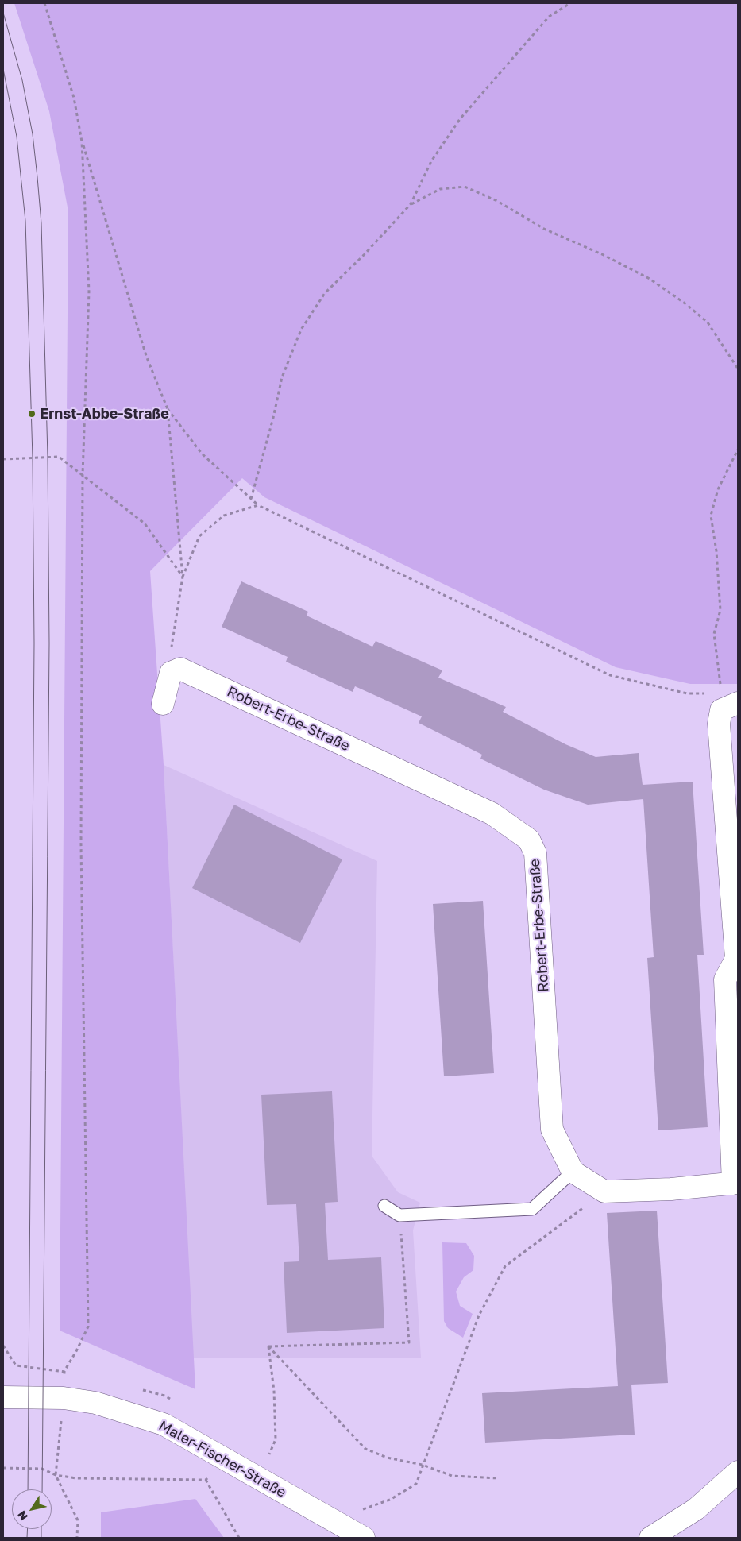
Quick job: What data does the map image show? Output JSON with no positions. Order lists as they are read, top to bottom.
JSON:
{
  "streets": {
    "street": ["Robert-Erbe-Straße", "Maler-Fischer-Straße"]
  },
  "places": ["Ernst-Abbe-Straße"],
  "north": "bottom left"
}
